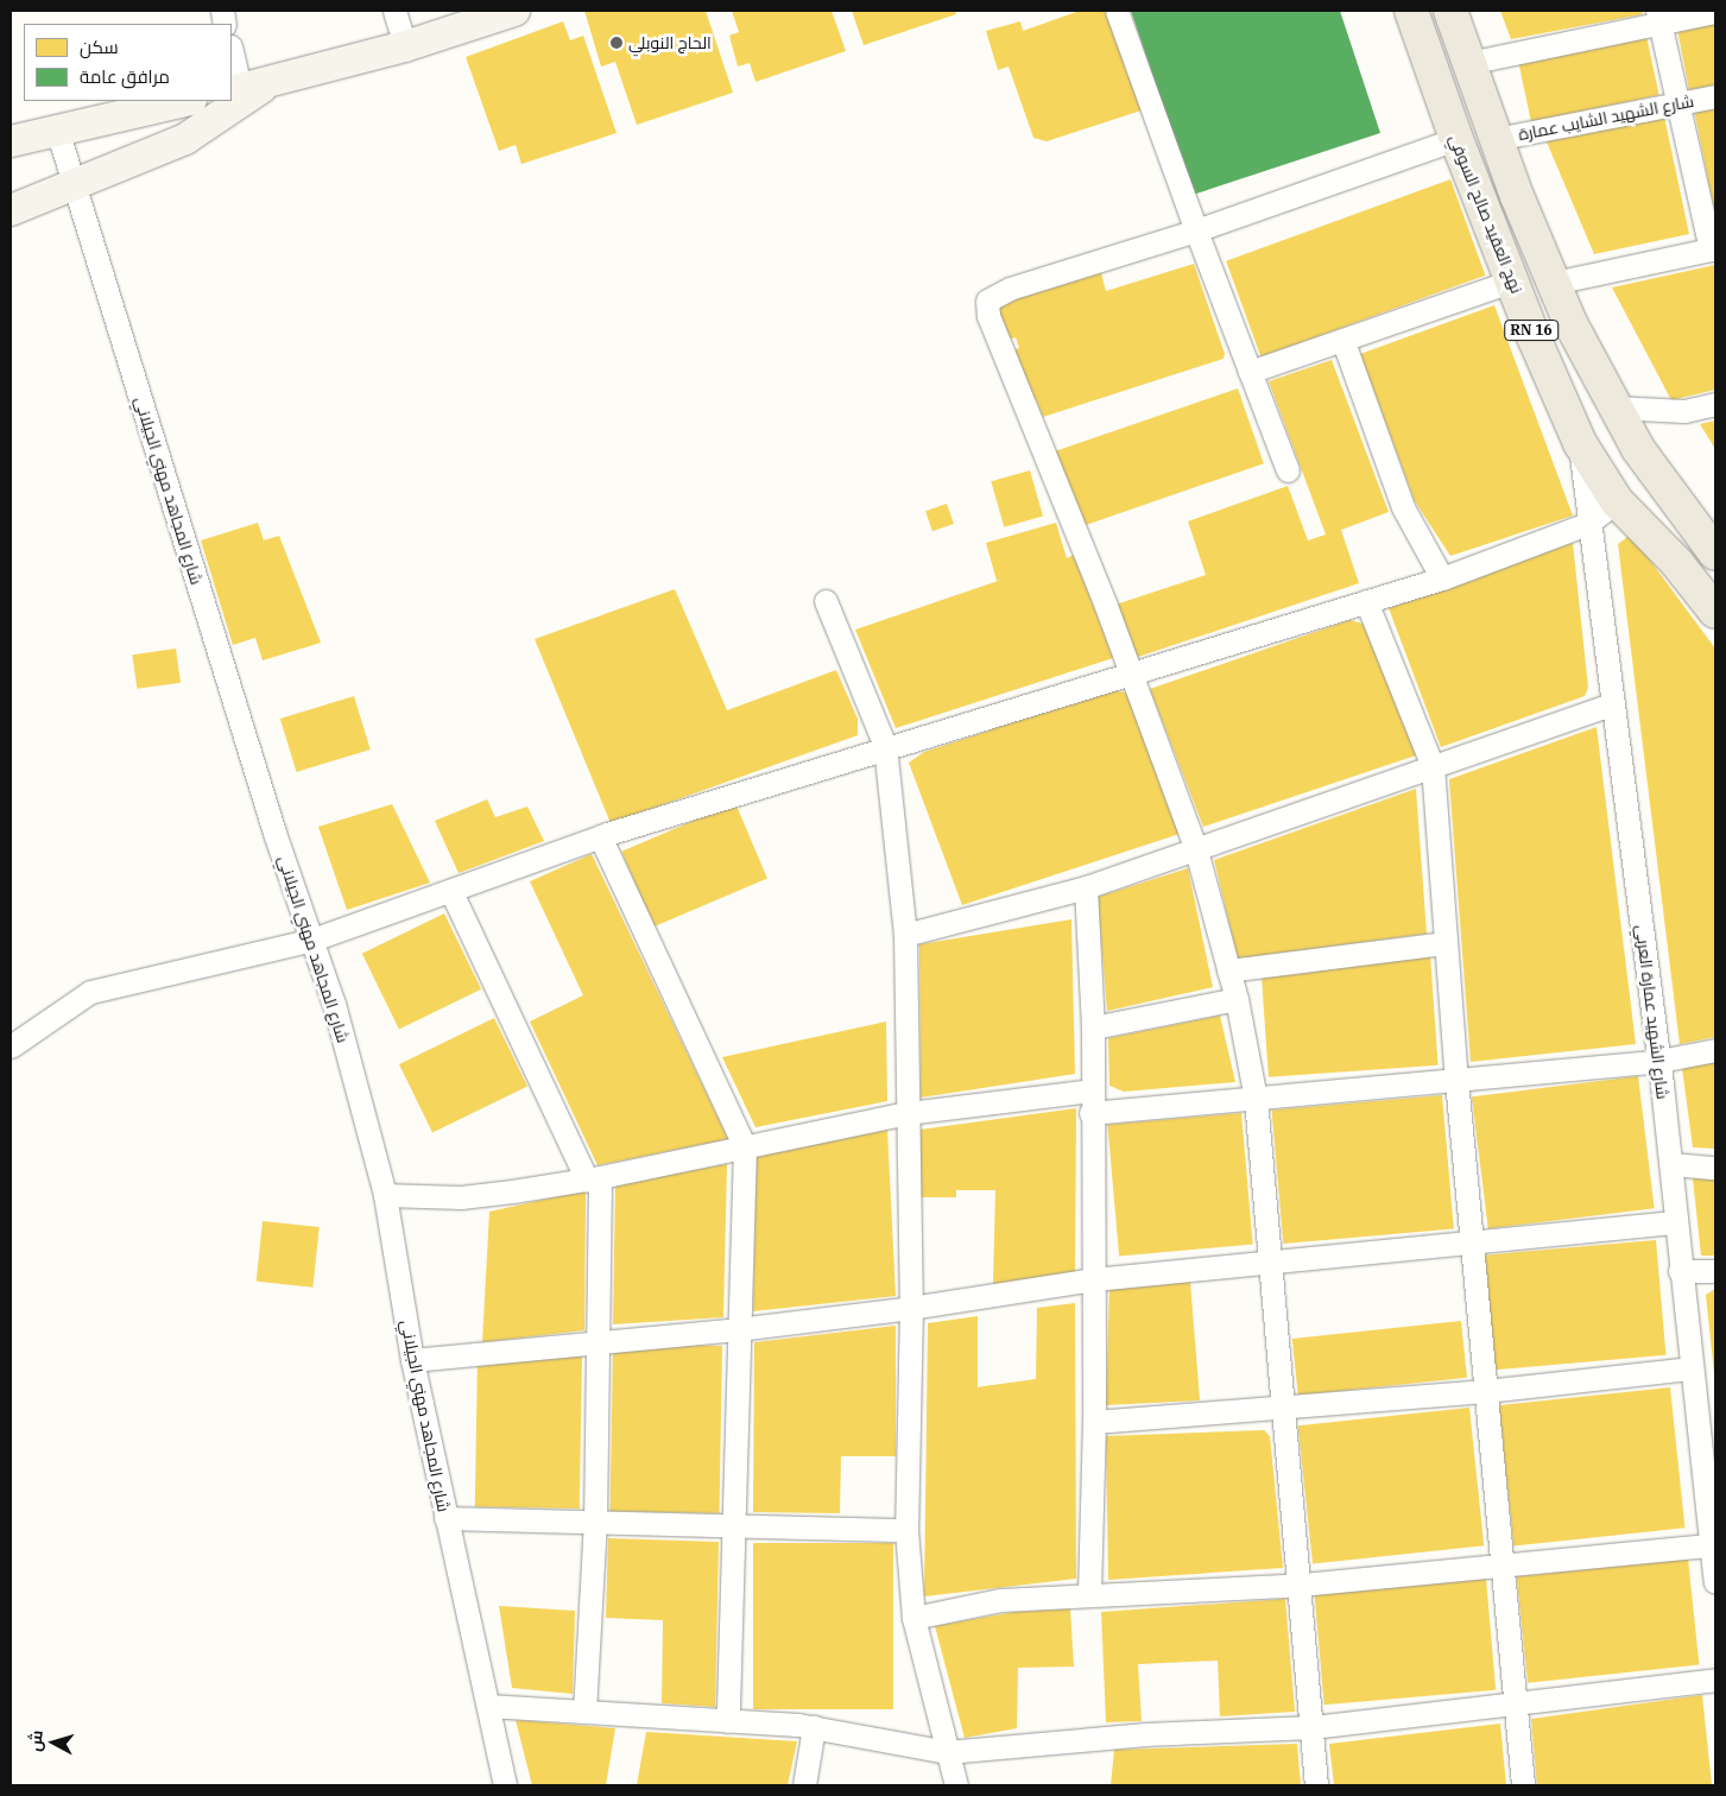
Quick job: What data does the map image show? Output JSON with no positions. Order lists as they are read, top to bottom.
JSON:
{
  "streets": {
    "main road": ["نهج العقيد صالح السوفي", "RN 16"],
    "street": ["شارع الشهيد الشايب عمارة", "شارع المجاهد مهني الجيلاني", "شارع الشهيد عمارة العربي"]
  },
  "crossings": [
    ["شارع الشهيد الشايب عمارة", "RN 16"],
    ["نهج العقيد صالح السوفي", "شارع الشهيد عمارة العربي"]
  ],
  "places": ["الحاج النوبلي"],
  "legend": ["سكن", "مرافق عامة"],
  "north": "left"
}
